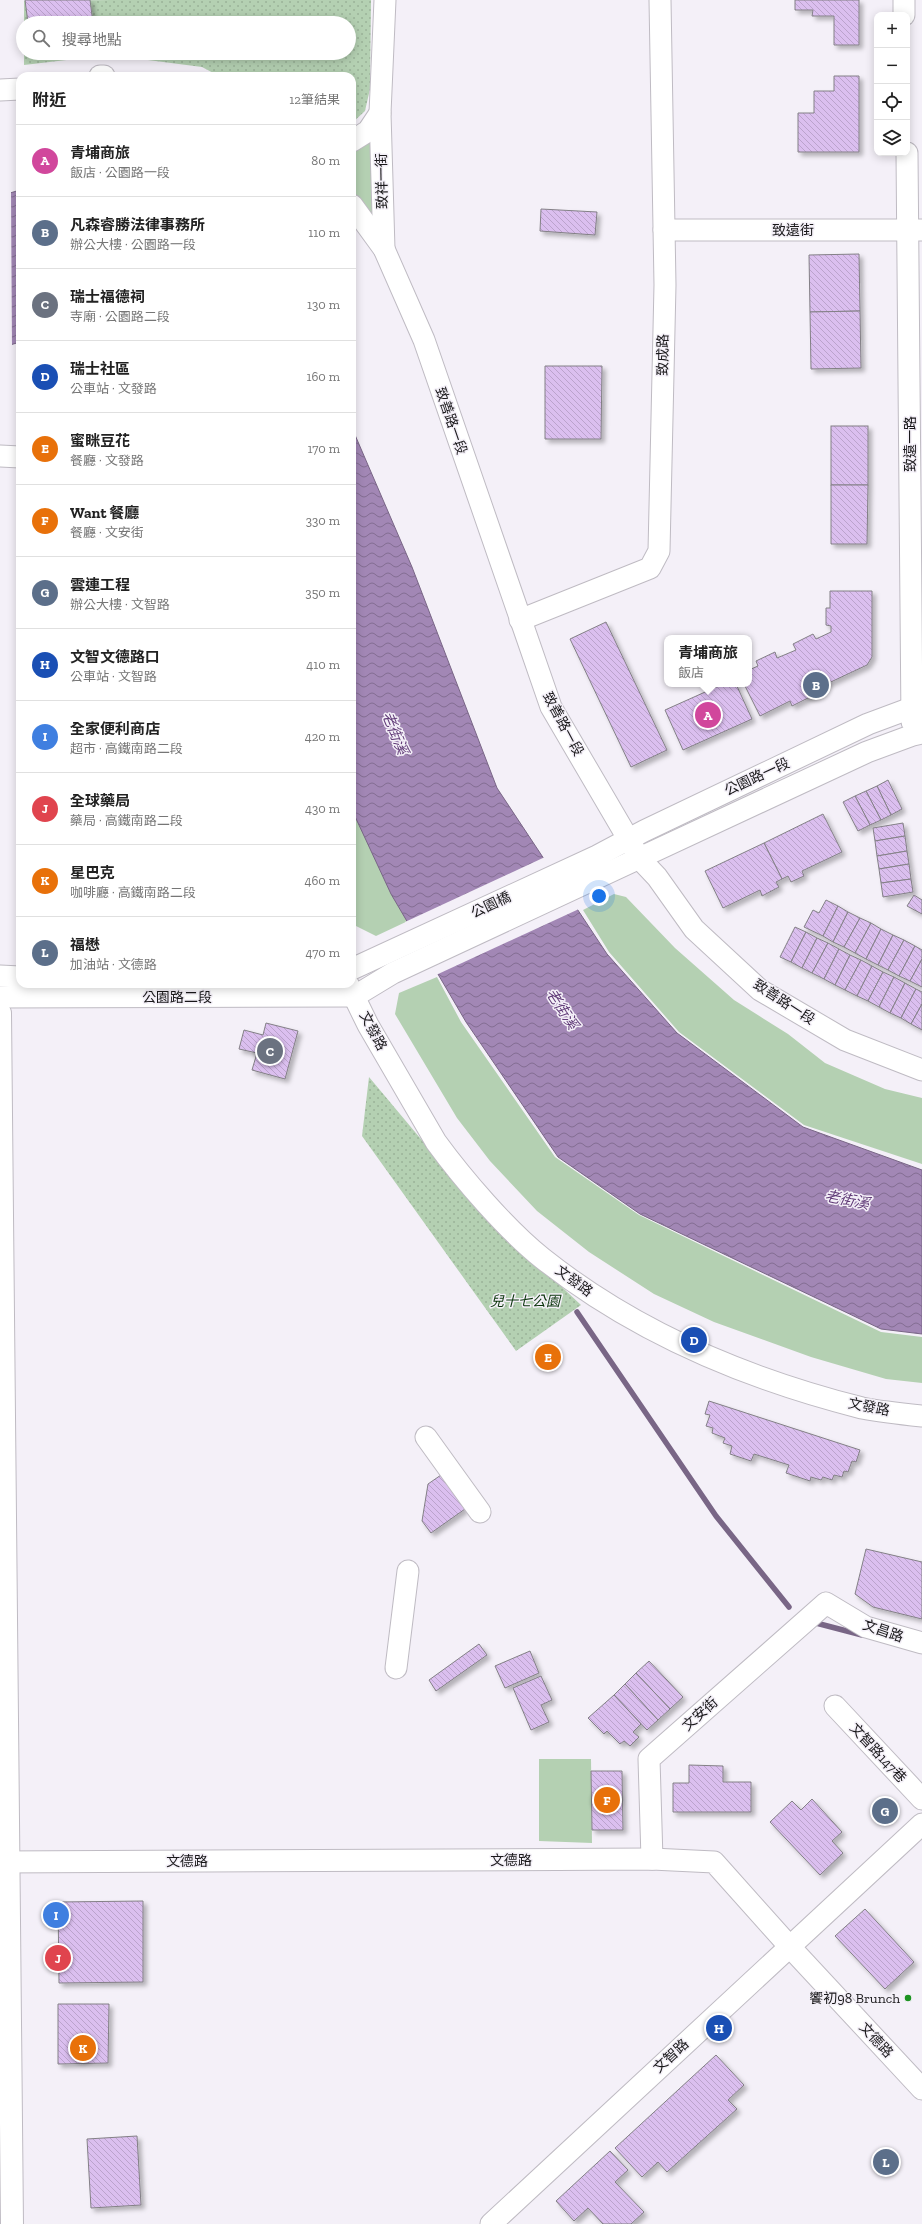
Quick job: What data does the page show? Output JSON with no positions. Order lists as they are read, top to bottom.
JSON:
{
  "streets": {
    "street": [
      "致祥一街",
      "致遠街",
      "致成路",
      "致善路一段",
      "致遠一路",
      "公園路一段",
      "公園橋",
      "公園路二段",
      "文發路",
      "文昌路",
      "文安街",
      "文智路147巷",
      "文德路",
      "文智路"
    ]
  },
  "crossings": [
    ["致祥一街", "致善路一段"],
    ["致遠街", "致成路"],
    ["致遠街", "致遠一路"],
    ["致成路", "致善路一段"],
    ["致善路一段", "公園路一段"],
    ["致遠一路", "公園路一段"],
    ["公園路一段", "公園橋"],
    ["公園路二段", "文發路"],
    ["文昌路", "文安街"],
    ["文安街", "文德路"],
    ["文德路", "文智路"]
  ],
  "water": ["老街溪"],
  "parks": ["兒十七公園"],
  "places": ["饗初98 Brunch"],
  "page": {
    "map_buttons": ["+", "−"],
    "search": "搜尋地點",
    "heading": ["附近", "12筆結果"],
    "list": [
      {
        "mark": "A",
        "name": "青埔商旅",
        "note": "飯店 · 公園路一段",
        "value": "80 m"
      },
      {
        "mark": "B",
        "name": "凡森睿勝法律事務所",
        "note": "辦公大樓 · 公園路一段",
        "value": "110 m"
      },
      {
        "mark": "C",
        "name": "瑞士福德祠",
        "note": "寺廟 · 公園路二段",
        "value": "130 m"
      },
      {
        "mark": "D",
        "name": "瑞士社區",
        "note": "公車站 · 文發路",
        "value": "160 m"
      },
      {
        "mark": "E",
        "name": "蜜眯豆花",
        "note": "餐廳 · 文發路",
        "value": "170 m"
      },
      {
        "mark": "F",
        "name": "Want 餐廳",
        "note": "餐廳 · 文安街",
        "value": "330 m"
      },
      {
        "mark": "G",
        "name": "雲連工程",
        "note": "辦公大樓 · 文智路",
        "value": "350 m"
      },
      {
        "mark": "H",
        "name": "文智文德路口",
        "note": "公車站 · 文智路",
        "value": "410 m"
      },
      {
        "mark": "I",
        "name": "全家便利商店",
        "note": "超市 · 高鐵南路二段",
        "value": "420 m"
      },
      {
        "mark": "J",
        "name": "全球藥局",
        "note": "藥局 · 高鐵南路二段",
        "value": "430 m"
      },
      {
        "mark": "K",
        "name": "星巴克",
        "note": "咖啡廳 · 高鐵南路二段",
        "value": "460 m"
      },
      {
        "mark": "L",
        "name": "福懋",
        "note": "加油站 · 文德路",
        "value": "470 m"
      }
    ],
    "popup": ["青埔商旅", "飯店"],
    "pins": [
      "B",
      "A",
      "C",
      "D",
      "E",
      "F",
      "G",
      "I",
      "J",
      "H",
      "K",
      "L"
    ]
  }
}
